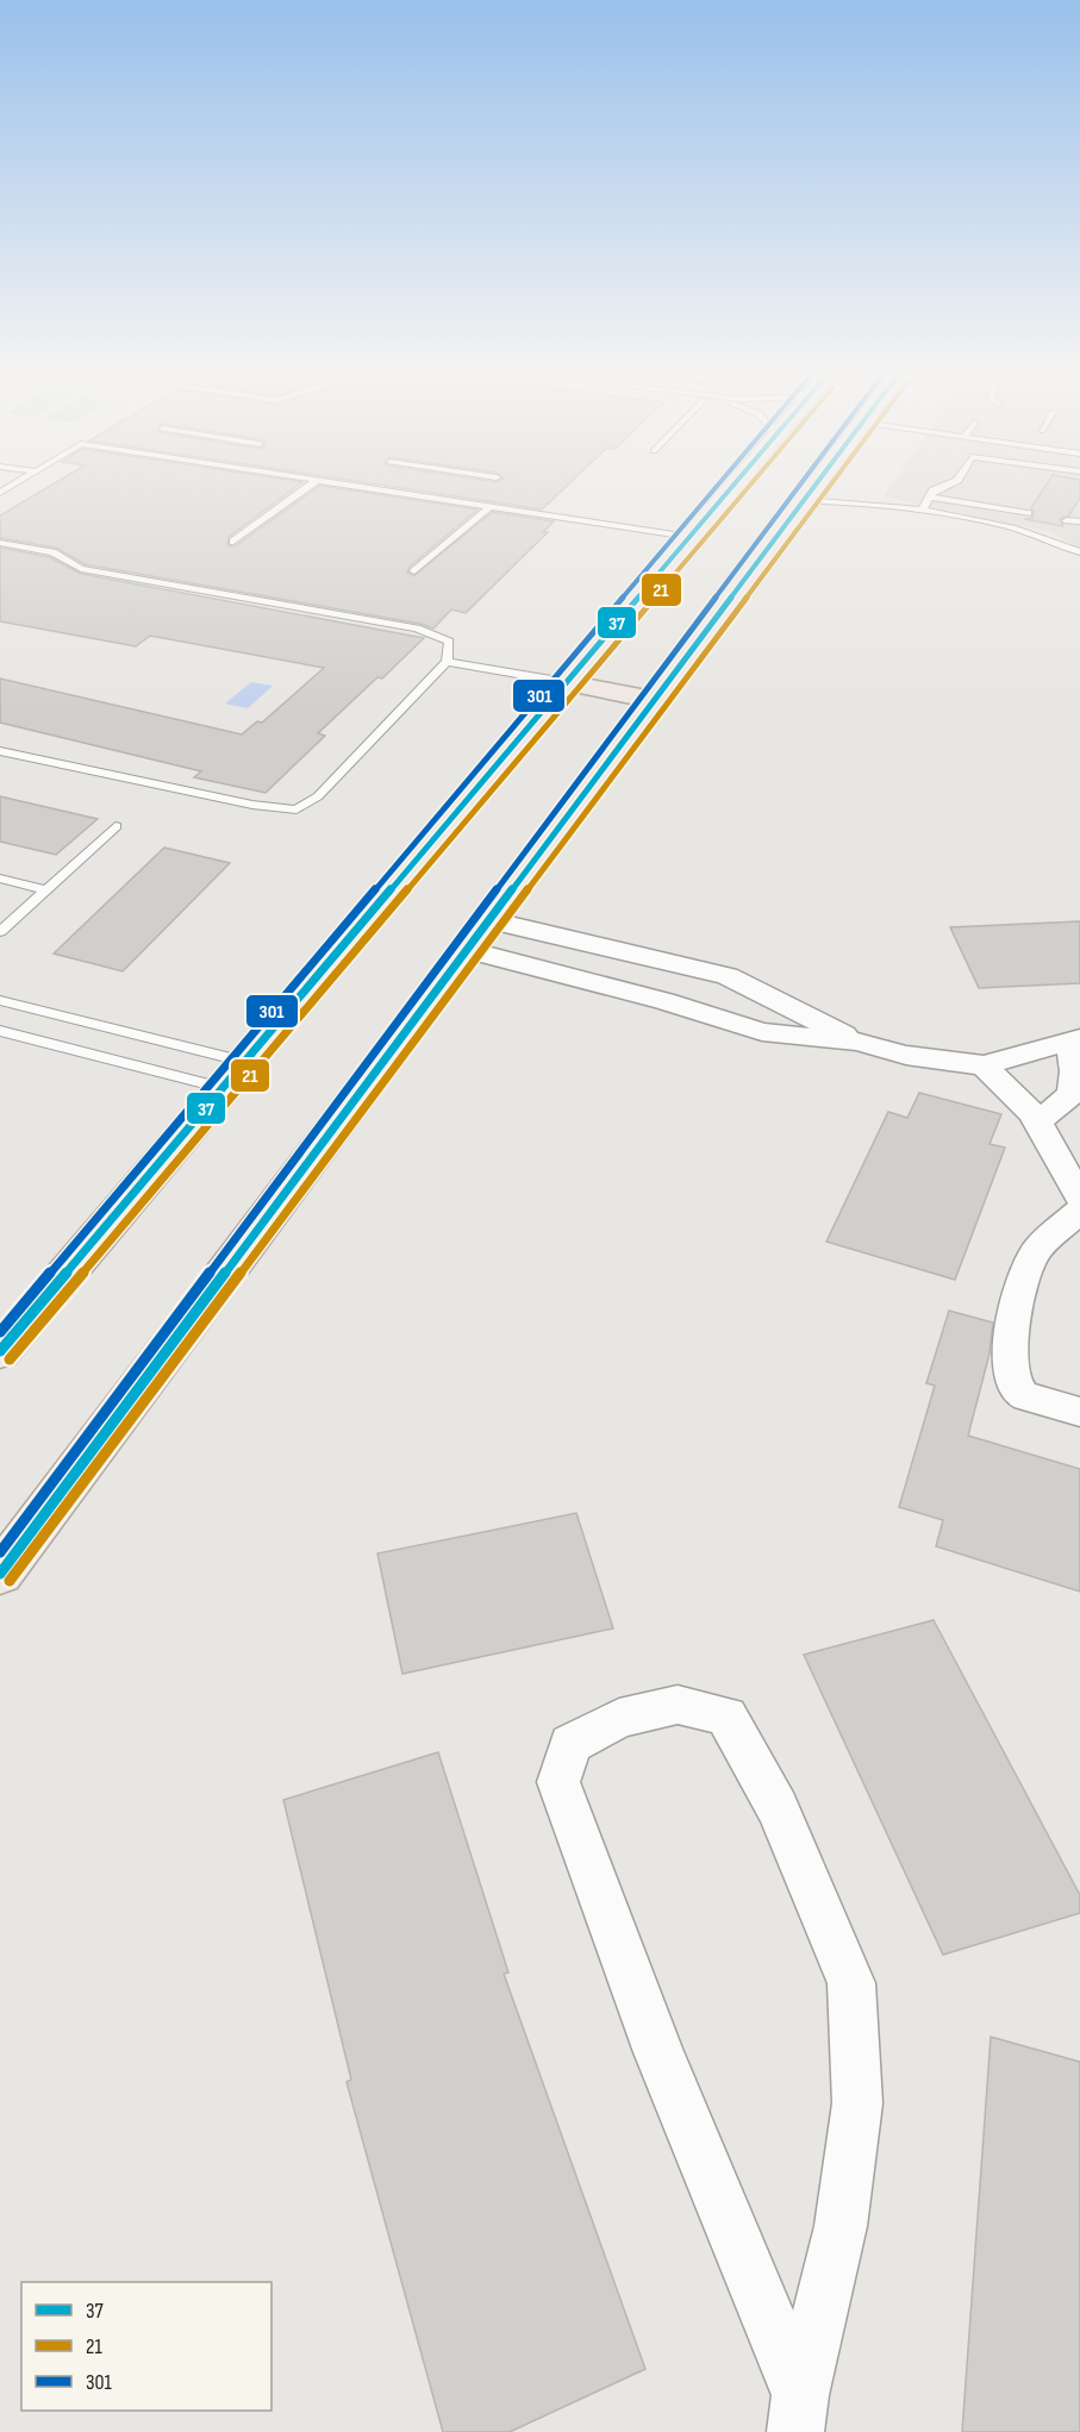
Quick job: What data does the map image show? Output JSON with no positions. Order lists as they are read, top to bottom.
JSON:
{
  "lines": ["transit line 37", "transit line 21", "transit line 301"],
  "legend": ["37", "21", "301"]
}
